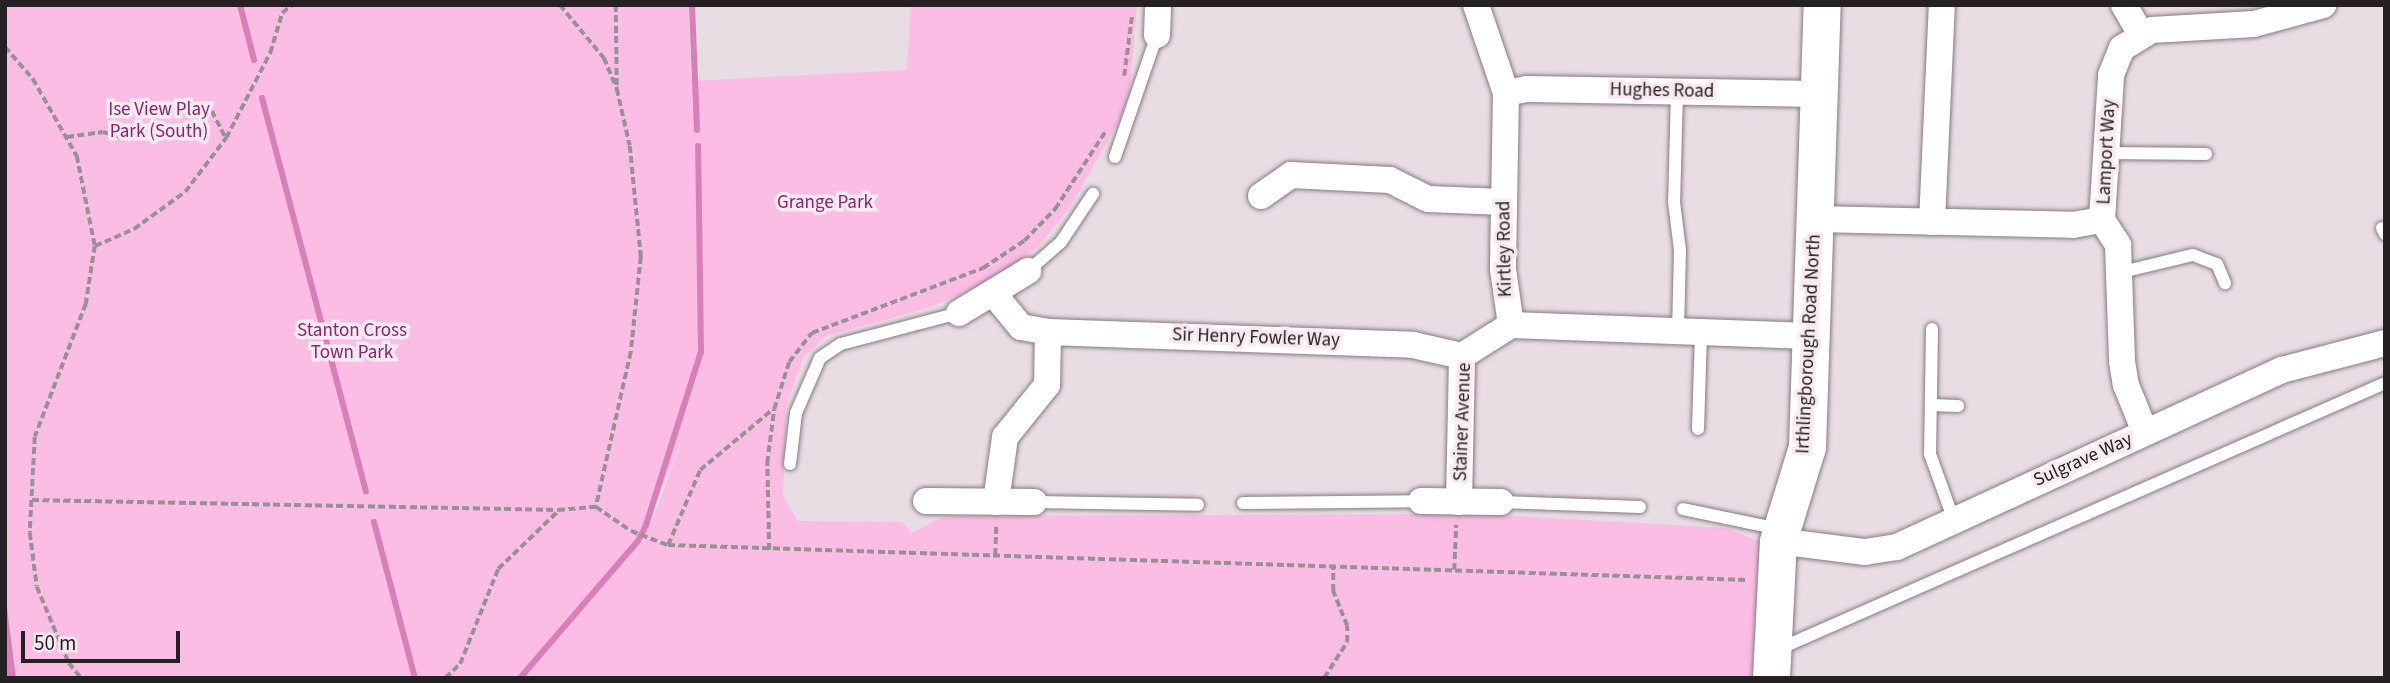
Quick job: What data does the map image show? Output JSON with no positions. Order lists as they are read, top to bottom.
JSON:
{
  "streets": {
    "main road": ["Irthlingborough Road North"],
    "street": [
      "Hughes Road",
      "Lamport Way",
      "Kirtley Road",
      "Sir Henry Fowler Way",
      "Stainer Avenue",
      "Sulgrave Way"
    ]
  },
  "crossings": [
    ["Hughes Road", "Kirtley Road"],
    ["Hughes Road", "Irthlingborough Road North"],
    ["Lamport Way", "Irthlingborough Road North"],
    ["Kirtley Road", "Irthlingborough Road North"],
    ["Kirtley Road", "Stainer Avenue"],
    ["Sir Henry Fowler Way", "Stainer Avenue"],
    ["Irthlingborough Road North", "Sulgrave Way"]
  ],
  "parks": ["Ise View Play Park (South)", "Grange Park", "Stanton Cross Town Park"],
  "scale_bar": "50 m"
}
